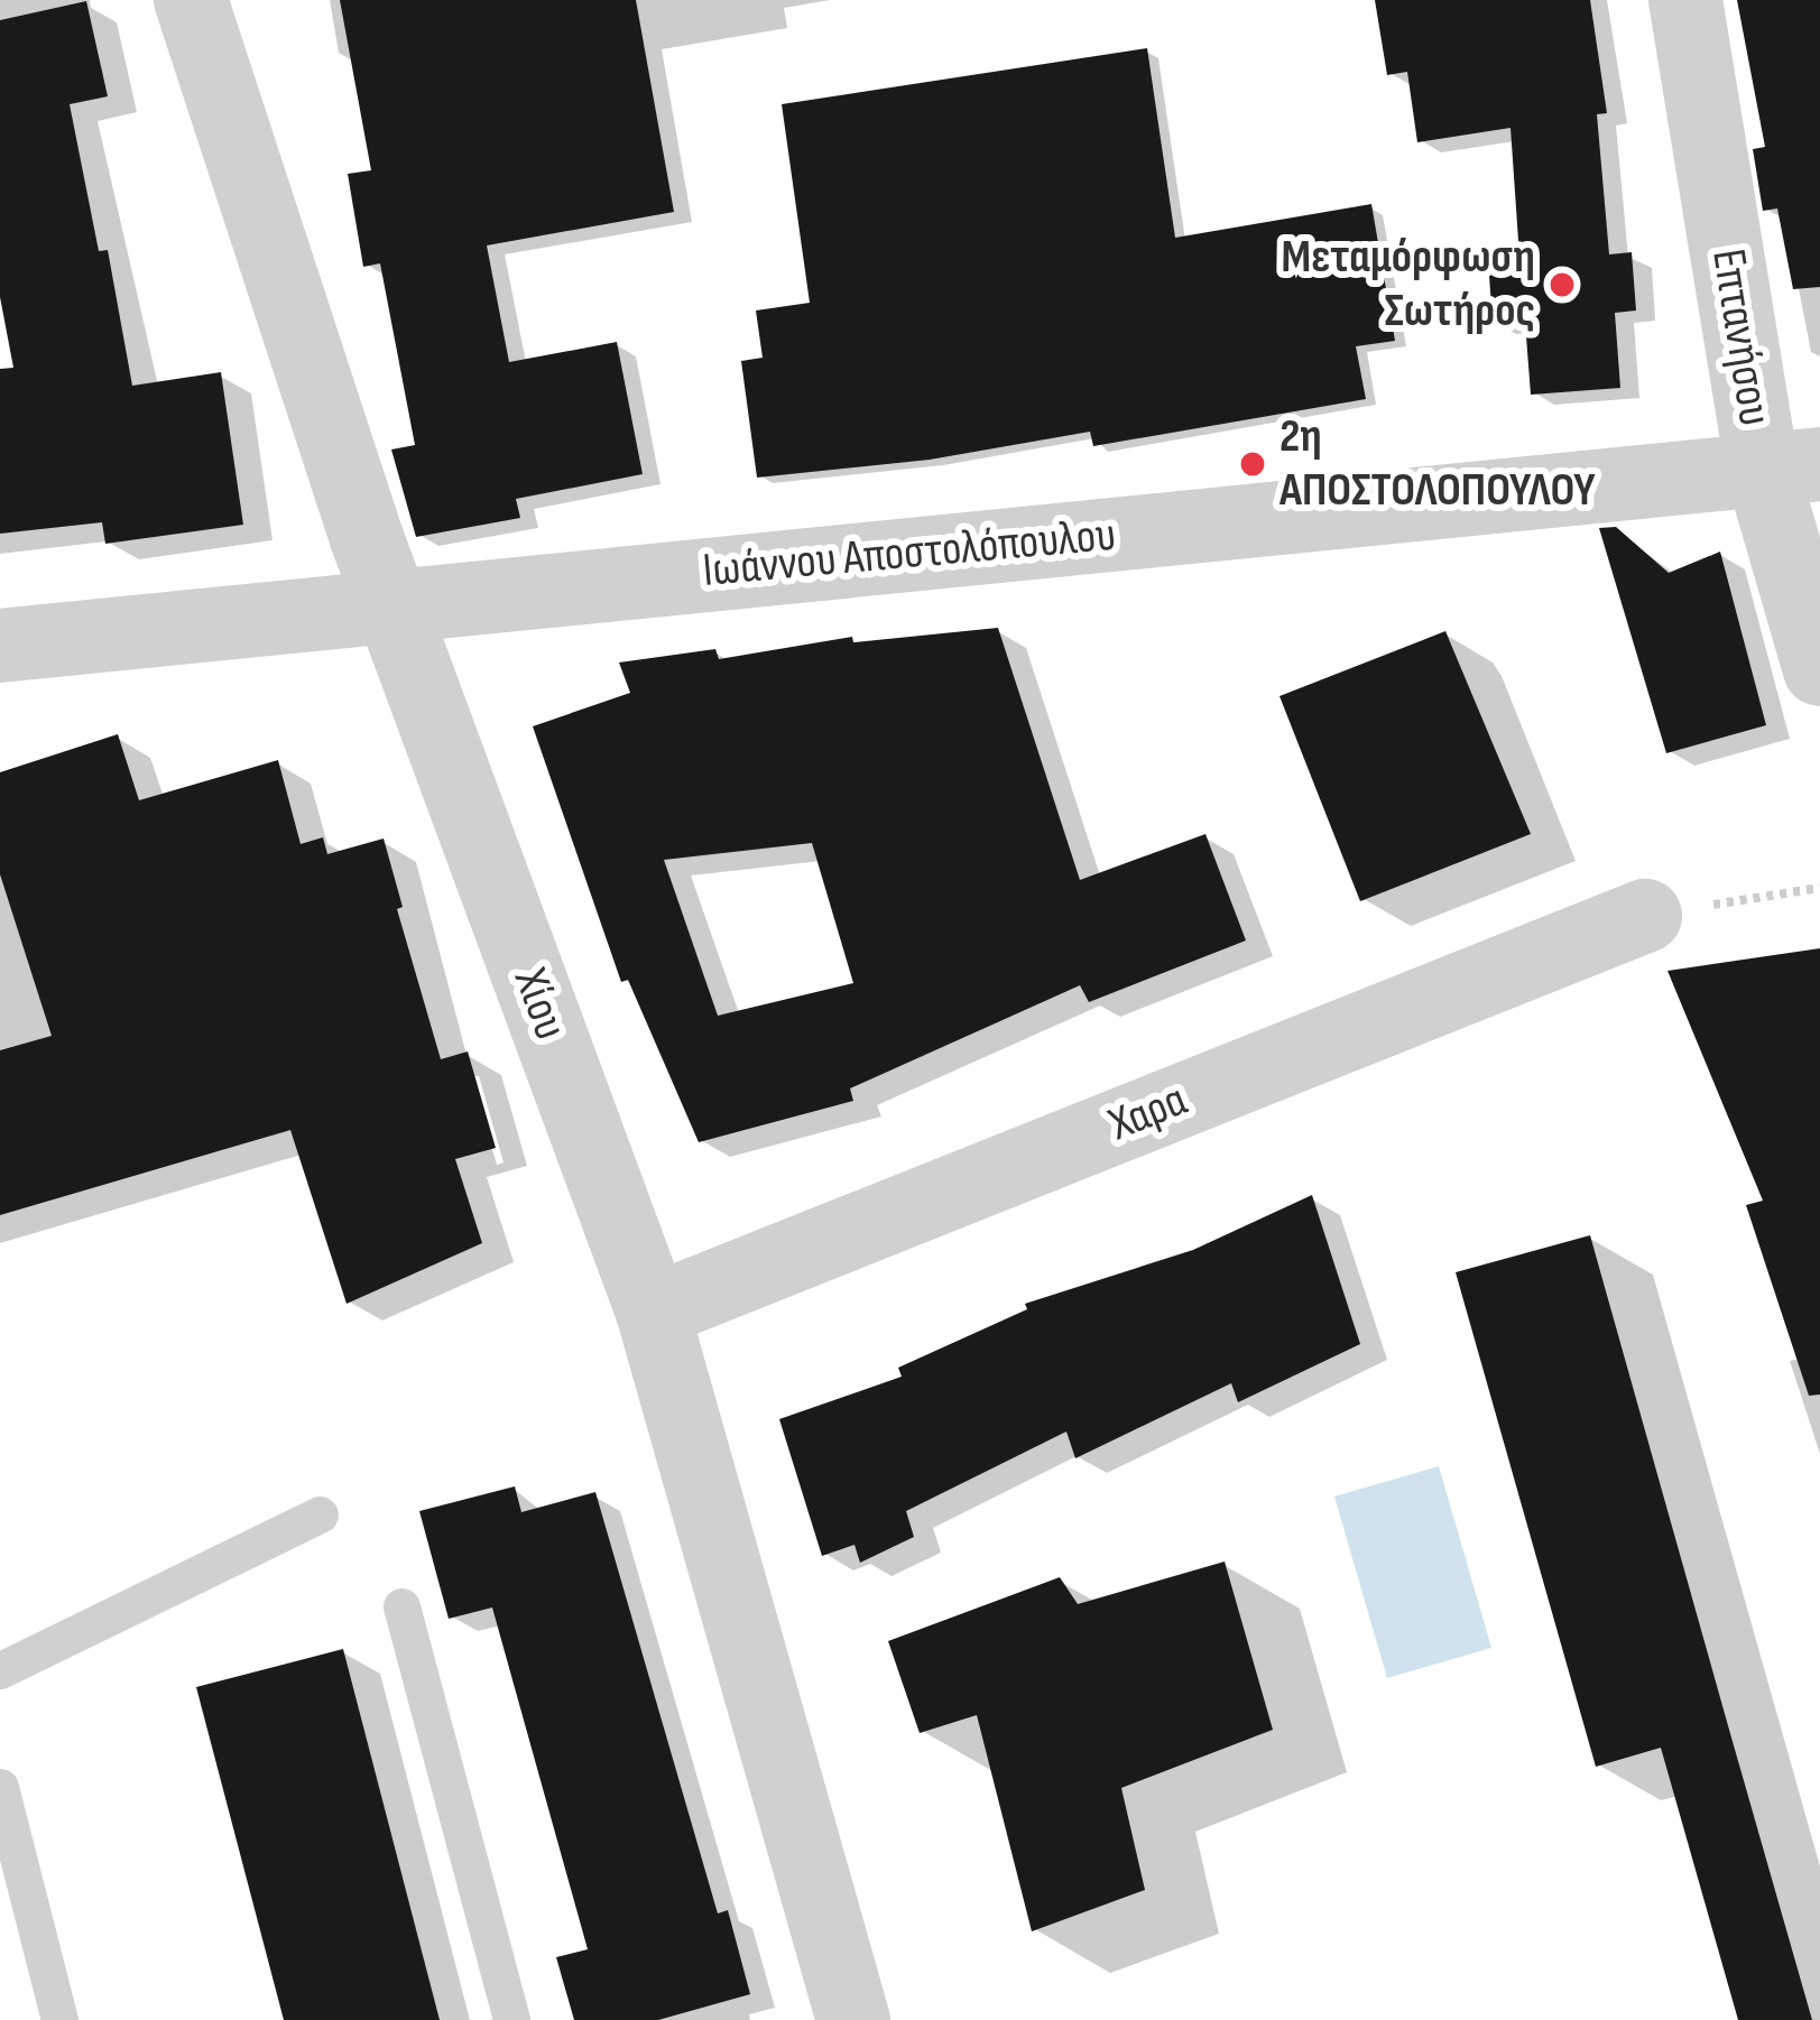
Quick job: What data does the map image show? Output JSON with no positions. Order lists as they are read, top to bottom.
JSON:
{
  "streets": {
    "street": [
      "Επτανήσου",
      "Ιωάννου Αποστολόπουλου",
      "Χίου",
      "Χαρα"
    ]
  },
  "crossings": [
    ["Επτανήσου", "Ιωάννου Αποστολόπουλου"],
    ["Ιωάννου Αποστολόπουλου", "Χίου"],
    ["Χίου", "Χαρα"]
  ],
  "places": ["Μεταμόρφωση Σωτήρος", "2η ΑΠΟΣΤΟΛΟΠΟΥΛΟΥ"]
}
